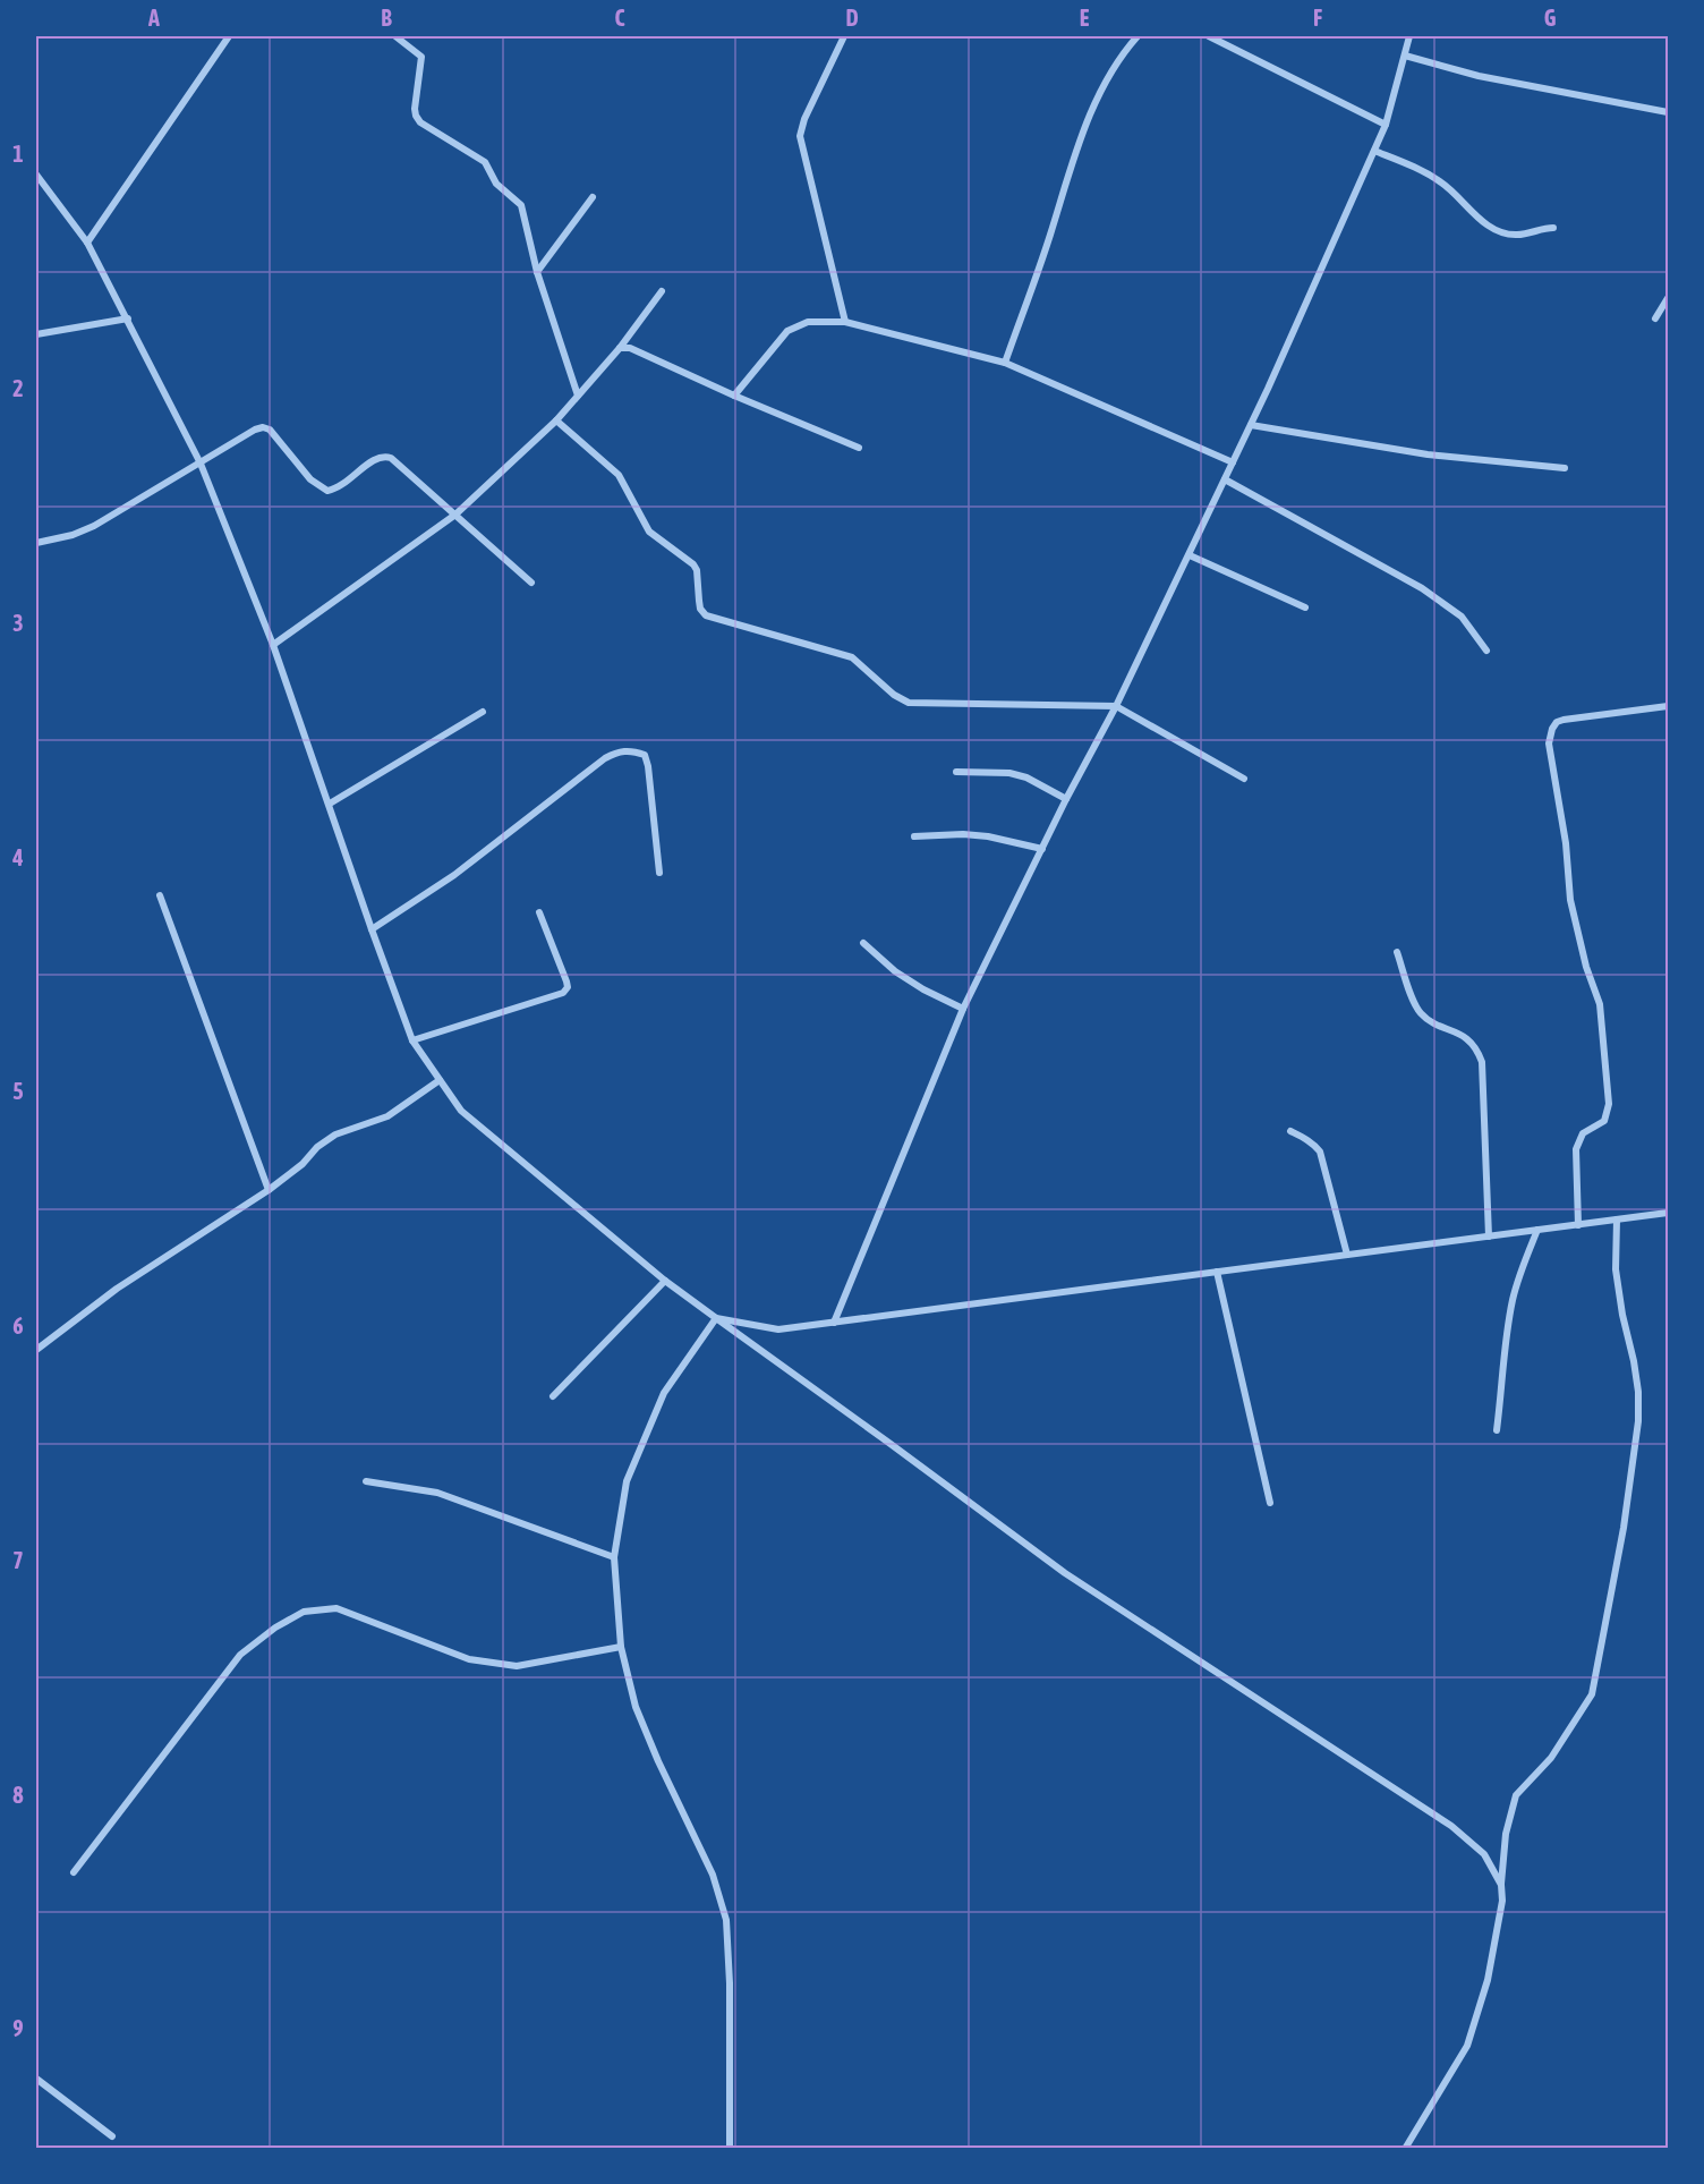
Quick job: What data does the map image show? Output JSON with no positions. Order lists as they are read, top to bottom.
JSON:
{
  "grid": {
    "columns": [
      "A",
      "B",
      "C",
      "D",
      "E",
      "F",
      "G"
    ],
    "rows": [
      "1",
      "2",
      "3",
      "4",
      "5",
      "6",
      "7",
      "8",
      "9"
    ]
  }
}
